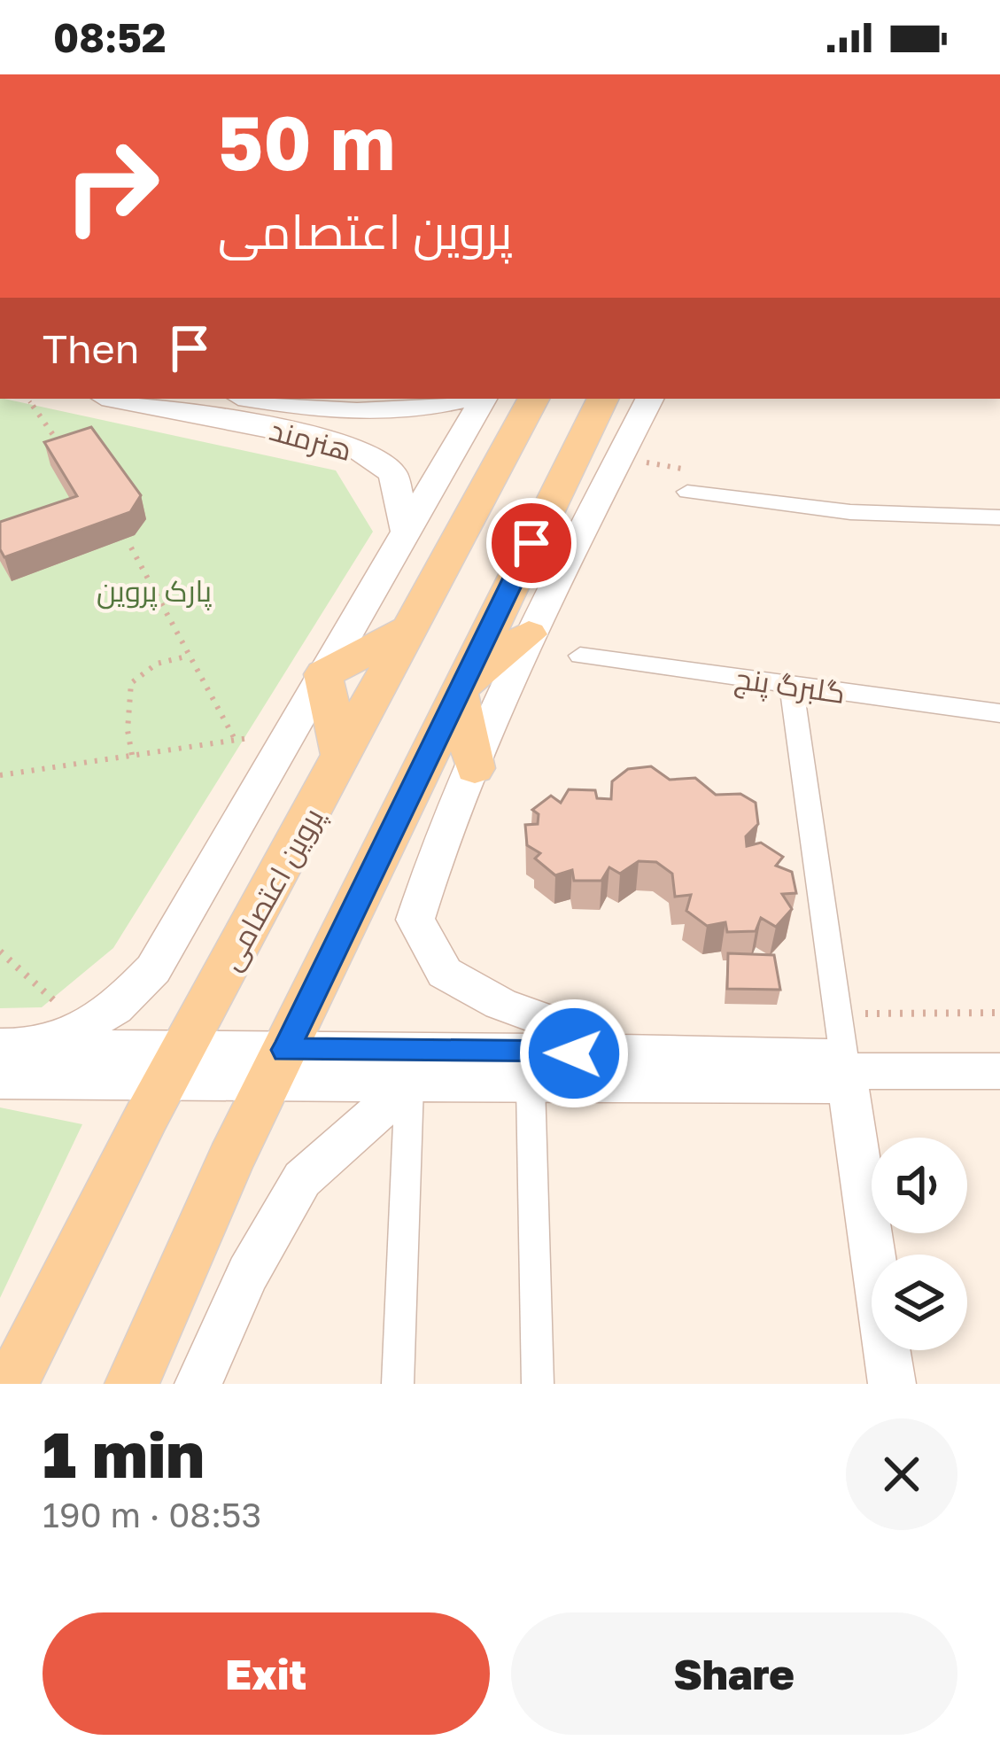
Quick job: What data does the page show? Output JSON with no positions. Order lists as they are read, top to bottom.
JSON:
{
  "streets": {
    "main road": ["هنرمند", "پروین اعتصامی"],
    "street": ["گلبرگ پنج"]
  },
  "parks": ["پارک پروین"],
  "page": {
    "status": "08:52",
    "turn": ["50 m", "پروین اعتصامی"],
    "then": "Then",
    "heading": ["1 min", "190 m · 08:53"],
    "buttons": ["Exit", "Share"]
  }
}
